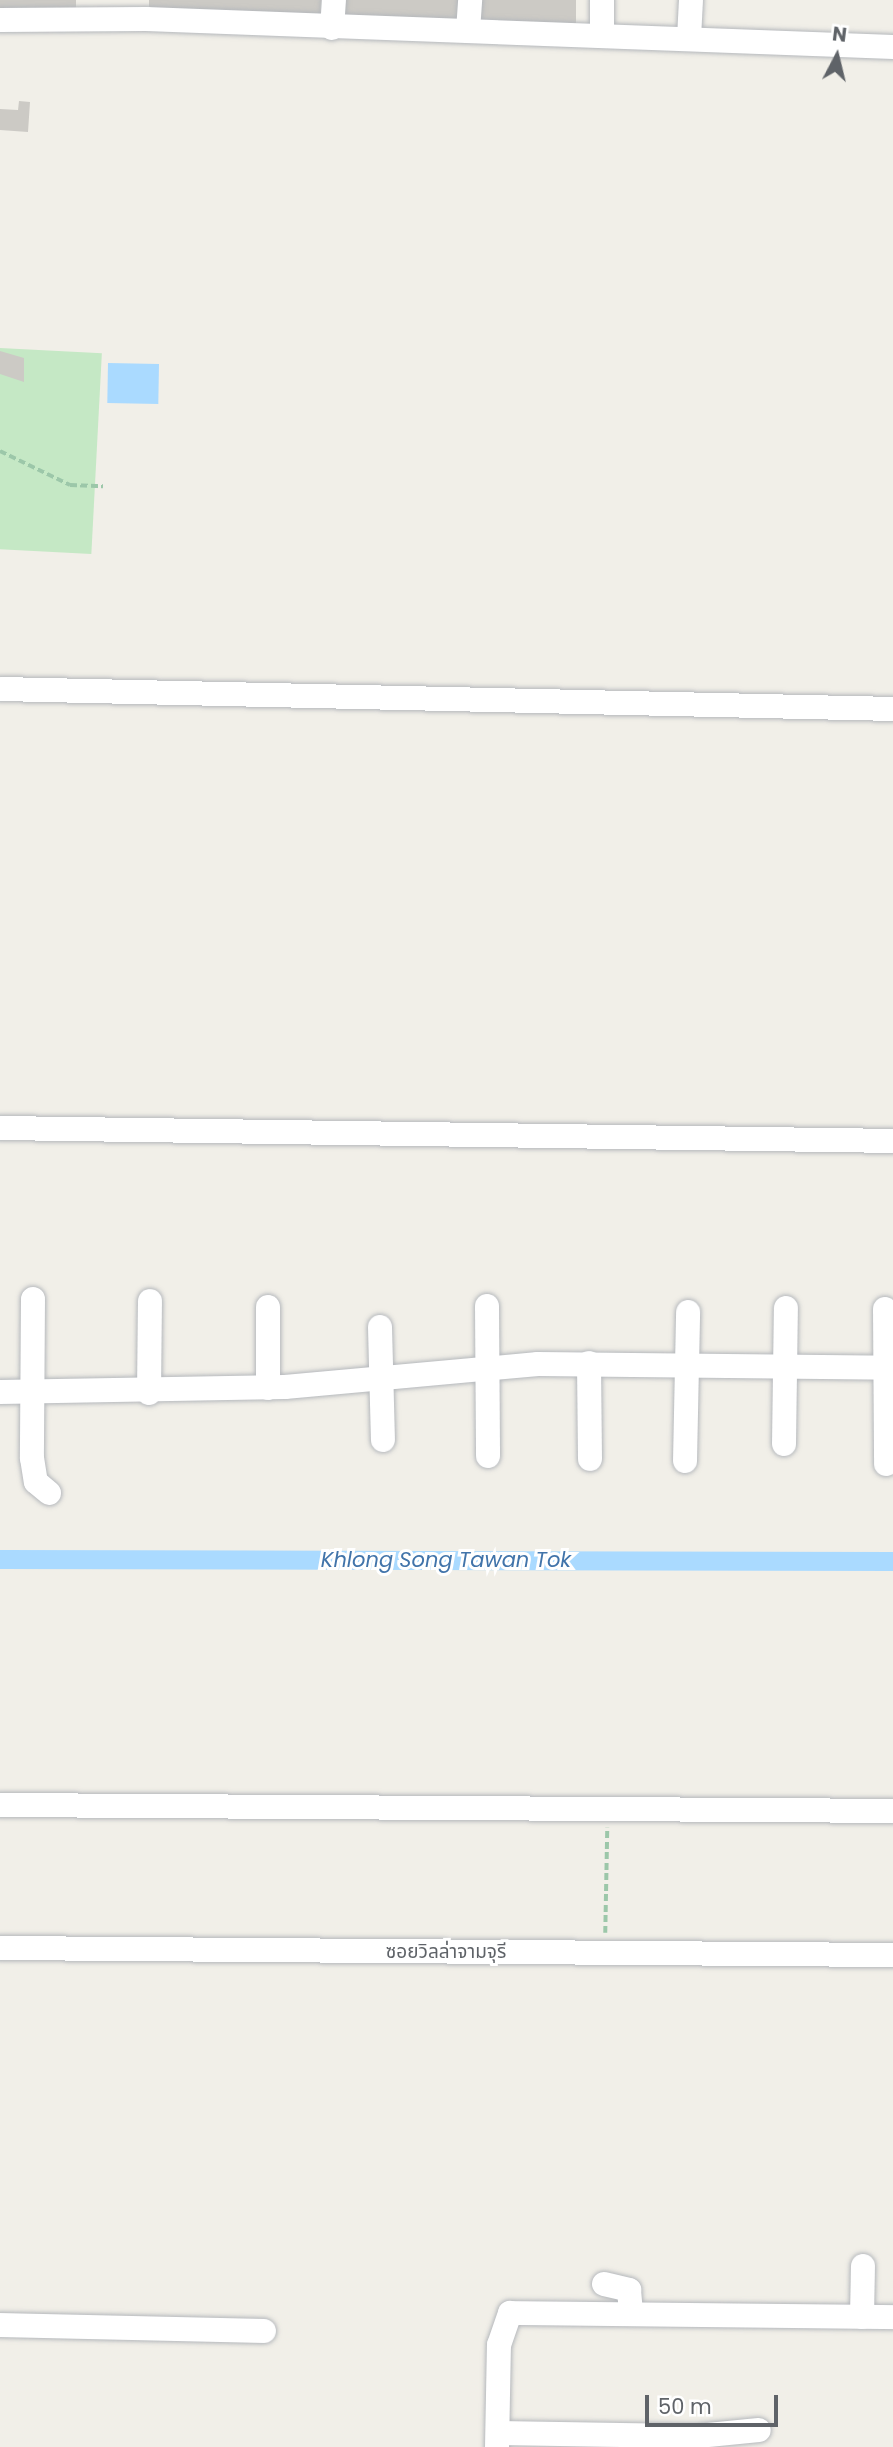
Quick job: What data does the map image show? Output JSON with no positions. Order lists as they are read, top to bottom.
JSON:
{
  "streets": {
    "street": ["ซอยวิลล่าจามจุรี"]
  },
  "water": ["Khlong Song Tawan Tok"],
  "scale_bar": "50 m",
  "north": "top"
}
